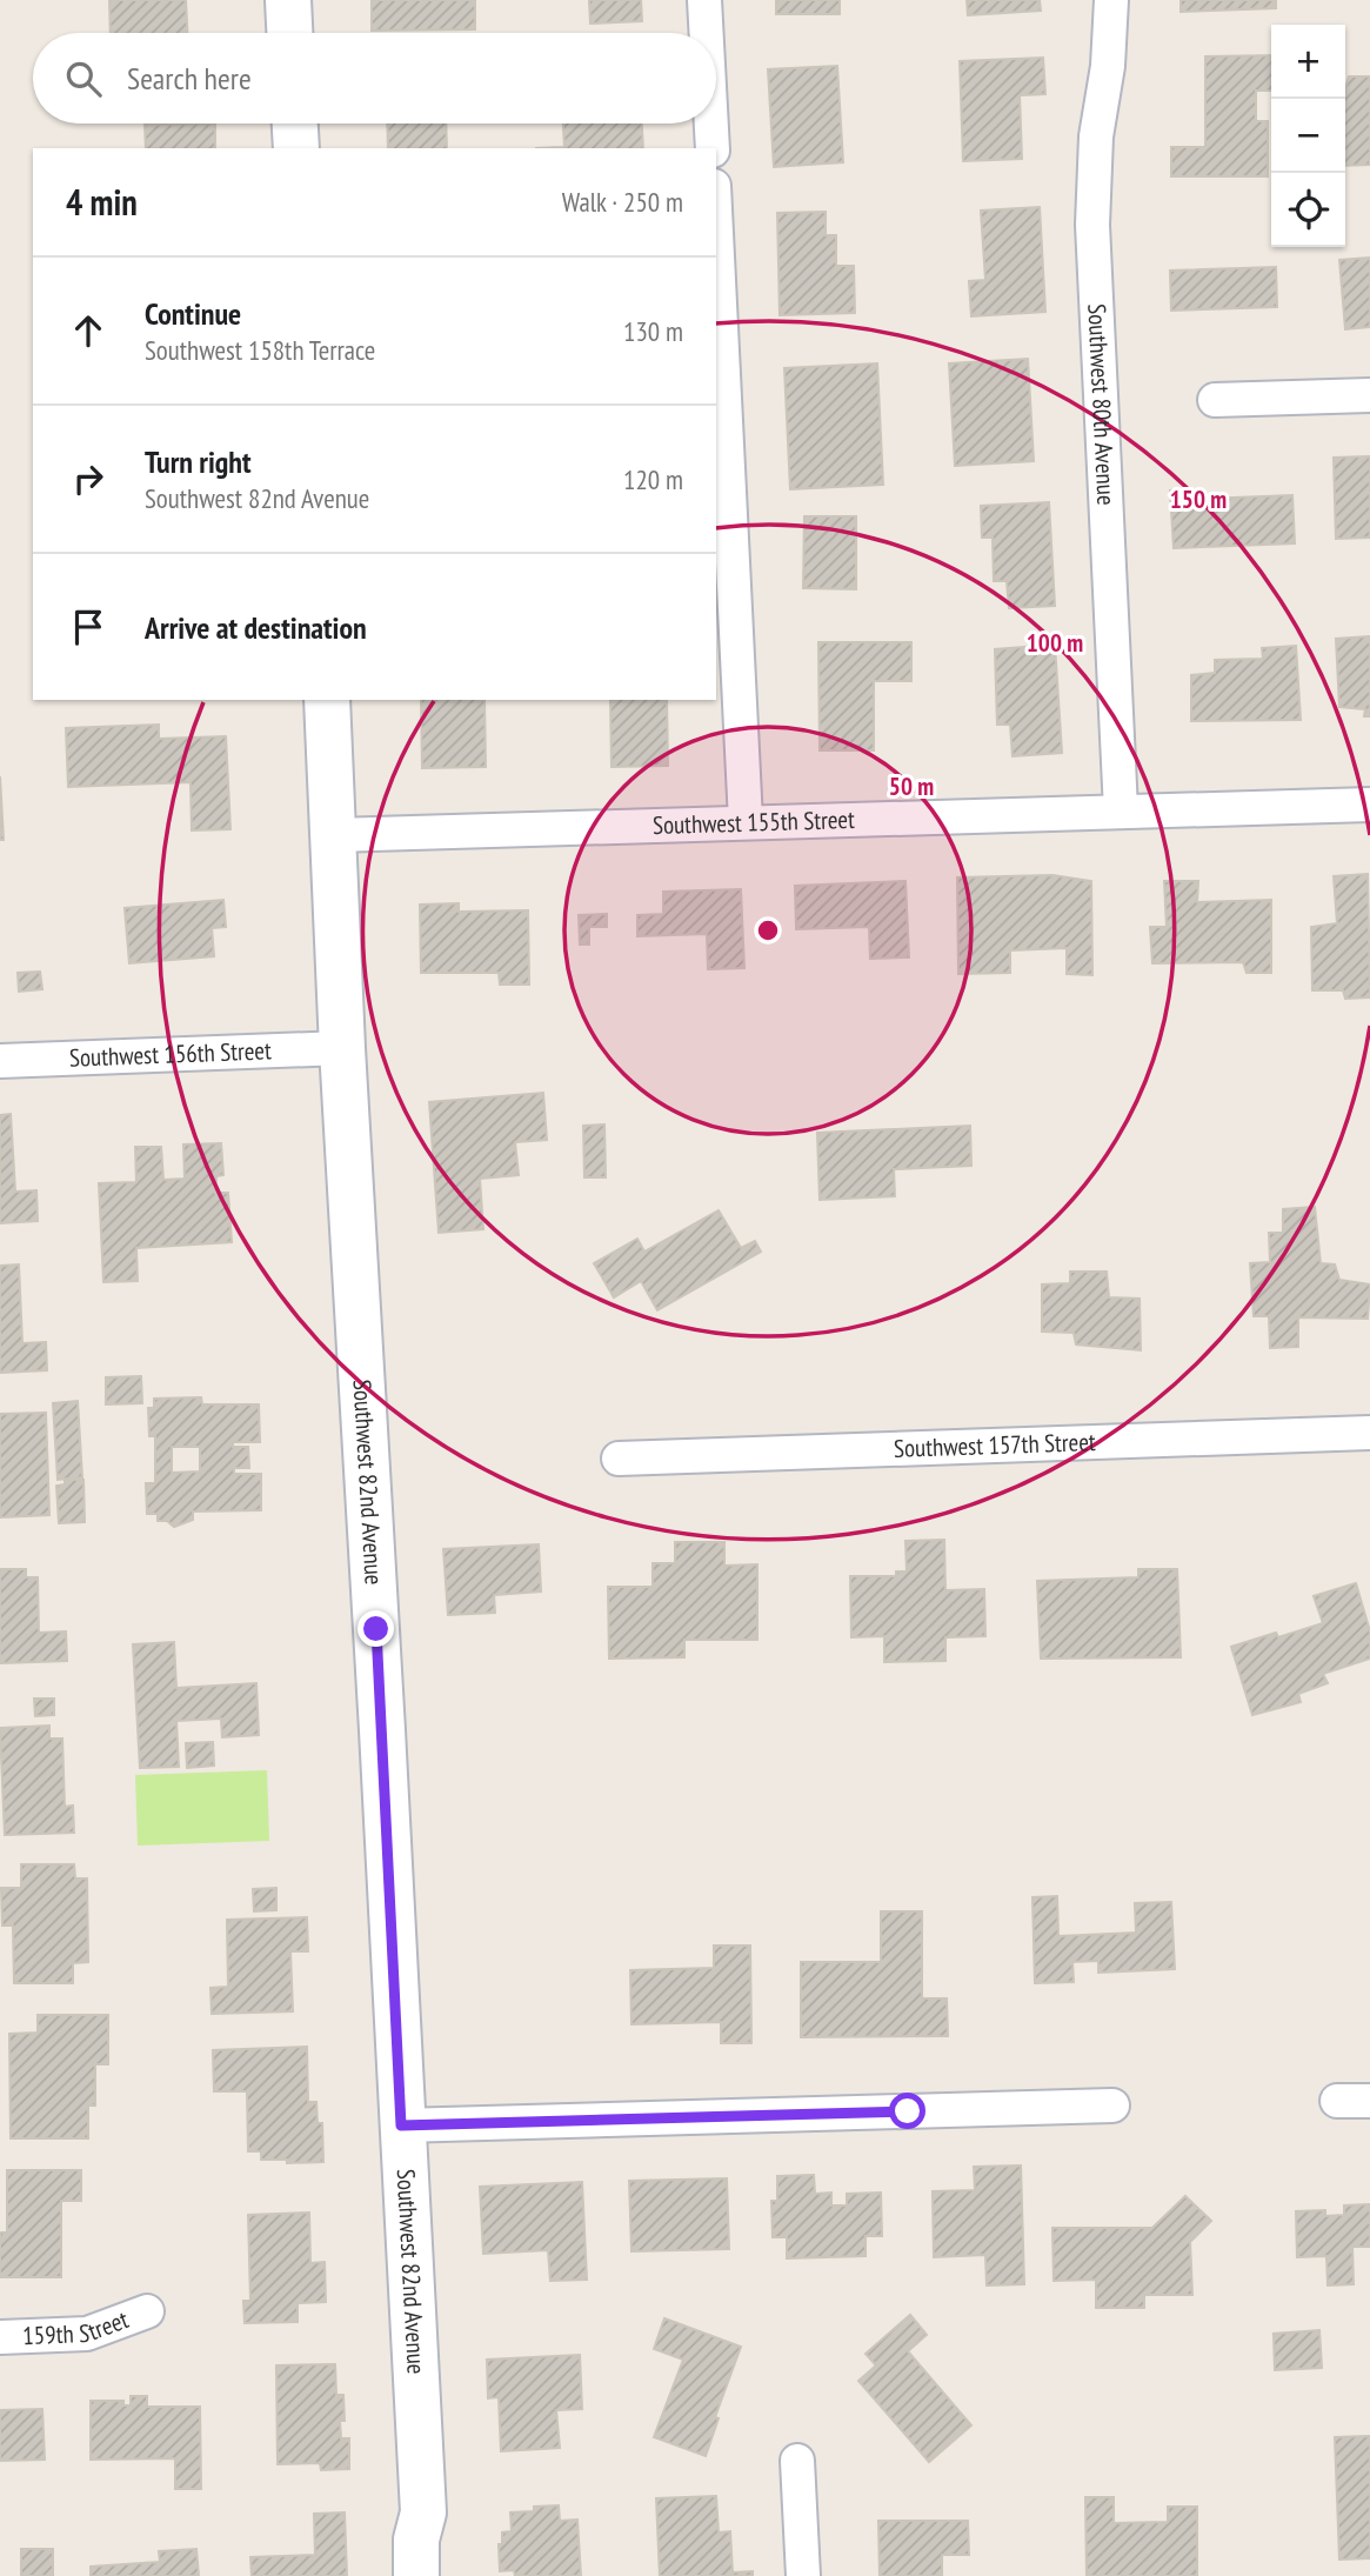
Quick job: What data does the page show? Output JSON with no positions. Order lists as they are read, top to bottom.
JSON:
{
  "streets": {
    "street": [
      "Southwest 80th Avenue",
      "Southwest 155th Street",
      "Southwest 156th Street",
      "Southwest 157th Street",
      "Southwest 82nd Avenue",
      "159th Street"
    ]
  },
  "crossings": [
    ["Southwest 80th Avenue", "Southwest 155th Street"],
    ["Southwest 155th Street", "Southwest 82nd Avenue"],
    ["Southwest 156th Street", "Southwest 82nd Avenue"]
  ],
  "page": {
    "map_buttons": ["+", "−"],
    "search": "Search here",
    "heading": ["4 min", "Walk · 250 m"],
    "list": [
      ["Continue", "Southwest 158th Terrace", "130 m"],
      ["Turn right", "Southwest 82nd Avenue", "120 m"],
      "Arrive at destination"
    ]
  },
  "rings": ["150 m", "100 m", "50 m"]
}
